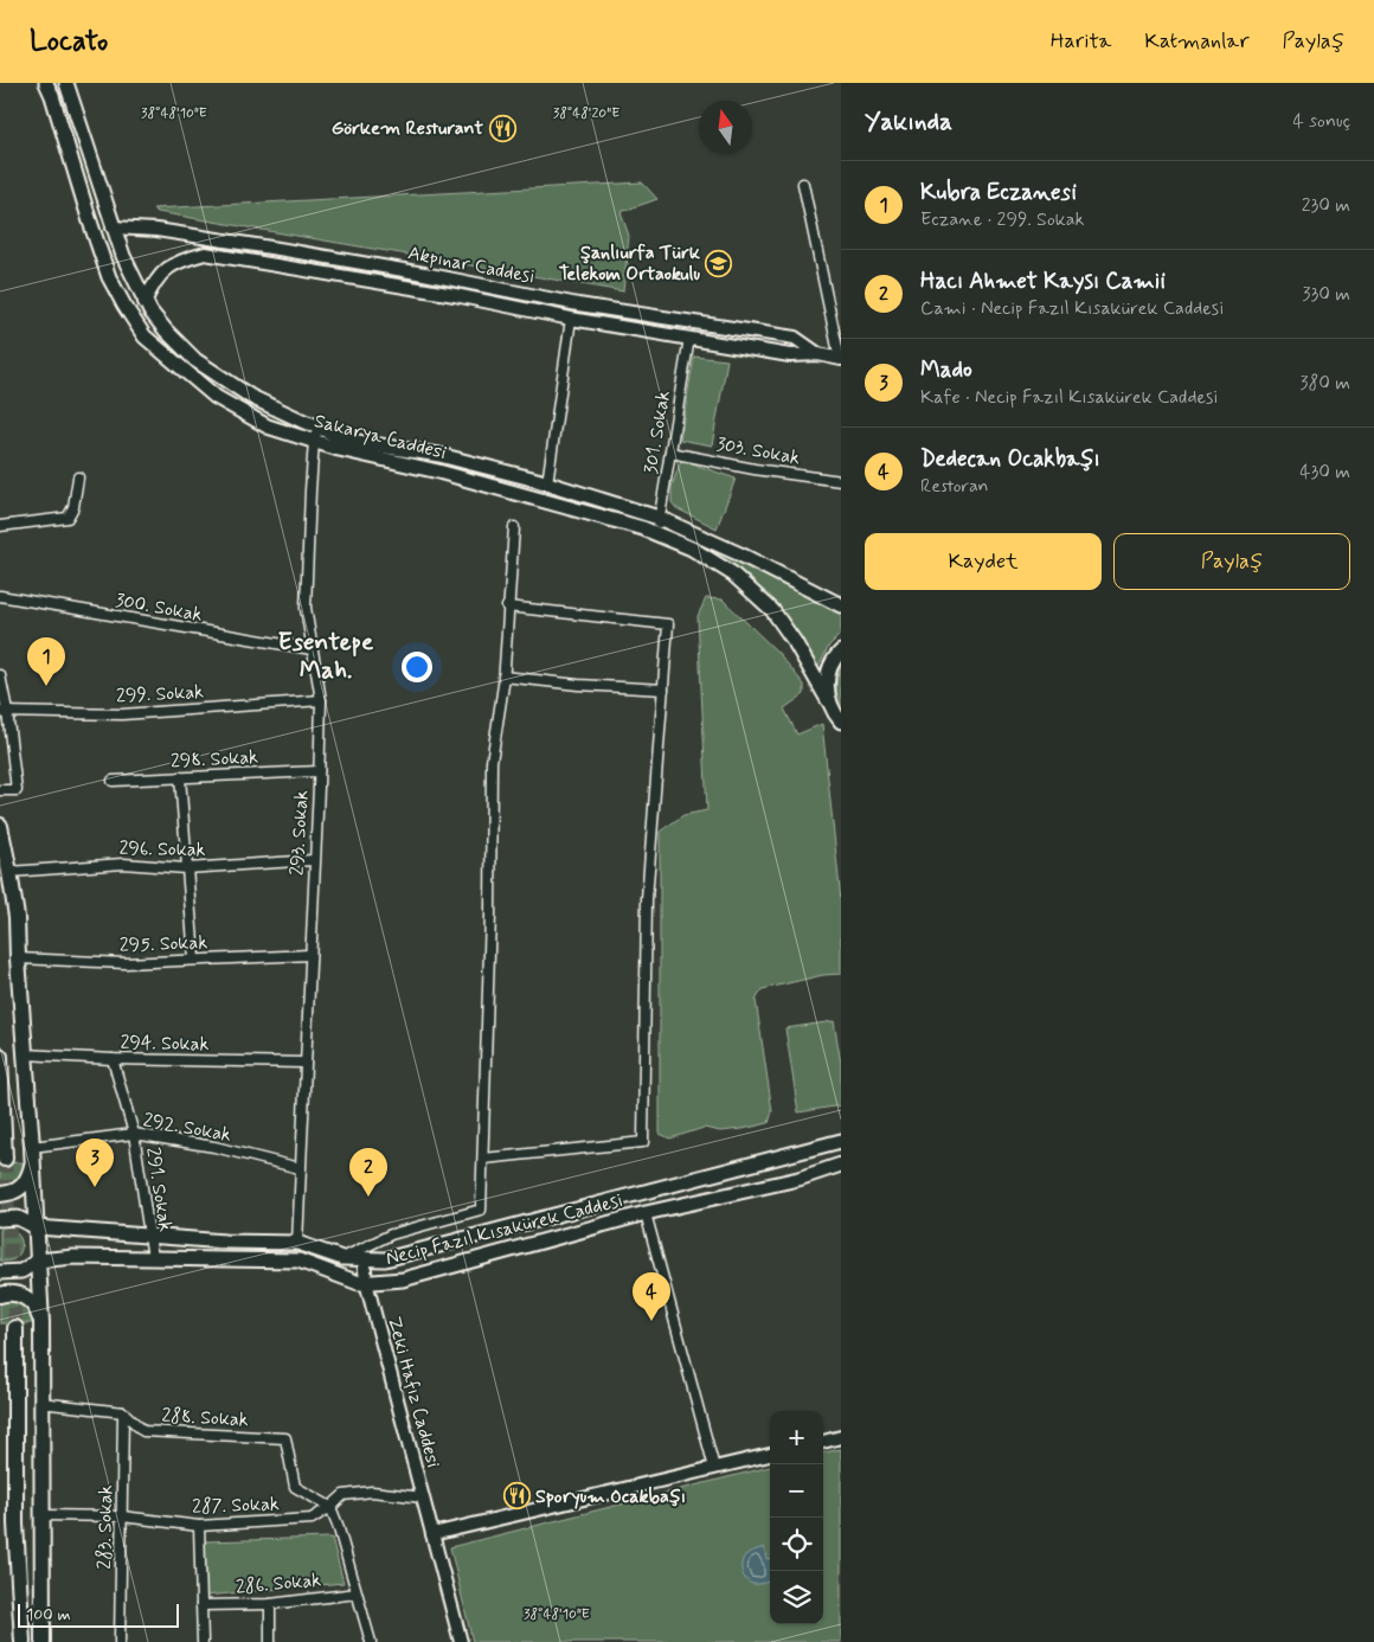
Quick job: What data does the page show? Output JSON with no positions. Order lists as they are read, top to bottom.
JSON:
{
  "streets": {
    "main road": ["Sakarya Caddesi", "Necip Fazıl Kısakürek Caddesi"],
    "street": [
      "Akpınar Caddesi",
      "301. Sokak",
      "303. Sokak",
      "300. Sokak",
      "299. Sokak",
      "298. Sokak",
      "293. Sokak",
      "296. Sokak",
      "295. Sokak",
      "294. Sokak",
      "292. Sokak",
      "291. Sokak",
      "Zeki Hafız Caddesi",
      "288. Sokak",
      "287. Sokak",
      "283. Sokak",
      "286. Sokak"
    ]
  },
  "crossings": [
    ["Akpınar Caddesi", "301. Sokak"],
    ["Akpınar Caddesi", "Sakarya Caddesi"],
    ["301. Sokak", "Sakarya Caddesi"],
    ["301. Sokak", "303. Sokak"],
    ["Sakarya Caddesi", "293. Sokak"],
    ["300. Sokak", "293. Sokak"],
    ["299. Sokak", "293. Sokak"],
    ["298. Sokak", "293. Sokak"],
    ["293. Sokak", "296. Sokak"],
    ["293. Sokak", "295. Sokak"],
    ["293. Sokak", "294. Sokak"],
    ["293. Sokak", "292. Sokak"],
    ["293. Sokak", "Necip Fazıl Kısakürek Caddesi"],
    ["294. Sokak", "291. Sokak"],
    ["292. Sokak", "291. Sokak"],
    ["291. Sokak", "Necip Fazıl Kısakürek Caddesi"],
    ["Necip Fazıl Kısakürek Caddesi", "Zeki Hafız Caddesi"],
    ["Zeki Hafız Caddesi", "287. Sokak"],
    ["288. Sokak", "287. Sokak"],
    ["288. Sokak", "283. Sokak"],
    ["287. Sokak", "283. Sokak"]
  ],
  "districts": ["Esentepe Mah."],
  "places": {
    "restaurant": ["Görkem Resturant", "Sporyum Ocakbaşı"],
    "school or university": ["Şanlıurfa Türk Telekom Ortaokulu"]
  },
  "scale_bar": "100 m",
  "north": "top",
  "page": {
    "header": "Locato",
    "nav": ["Harita", "Katmanlar", "Paylaş"],
    "heading": ["Yakında", "4 sonuç"],
    "list": [
      {
        "mark": "1",
        "name": "Kubra Eczanesi",
        "note": "Eczane · 299. Sokak",
        "value": "230 m"
      },
      {
        "mark": "2",
        "name": "Hacı Ahmet Kaysı Camii",
        "note": "Cami · Necip Fazıl Kısakürek Caddesi",
        "value": "330 m"
      },
      {
        "mark": "3",
        "name": "Mado",
        "note": "Kafe · Necip Fazıl Kısakürek Caddesi",
        "value": "380 m"
      },
      {
        "mark": "4",
        "name": "Dedecan Ocakbaşı",
        "note": "Restoran",
        "value": "430 m"
      }
    ],
    "buttons": ["Kaydet", "Paylaş"],
    "pins": [
      "1",
      "3",
      "2",
      "4"
    ],
    "map_buttons": ["+", "−"],
    "scale": "100 m"
  },
  "coordinates": ["38°48'10\"E", "38°48'20\"E"]
}
